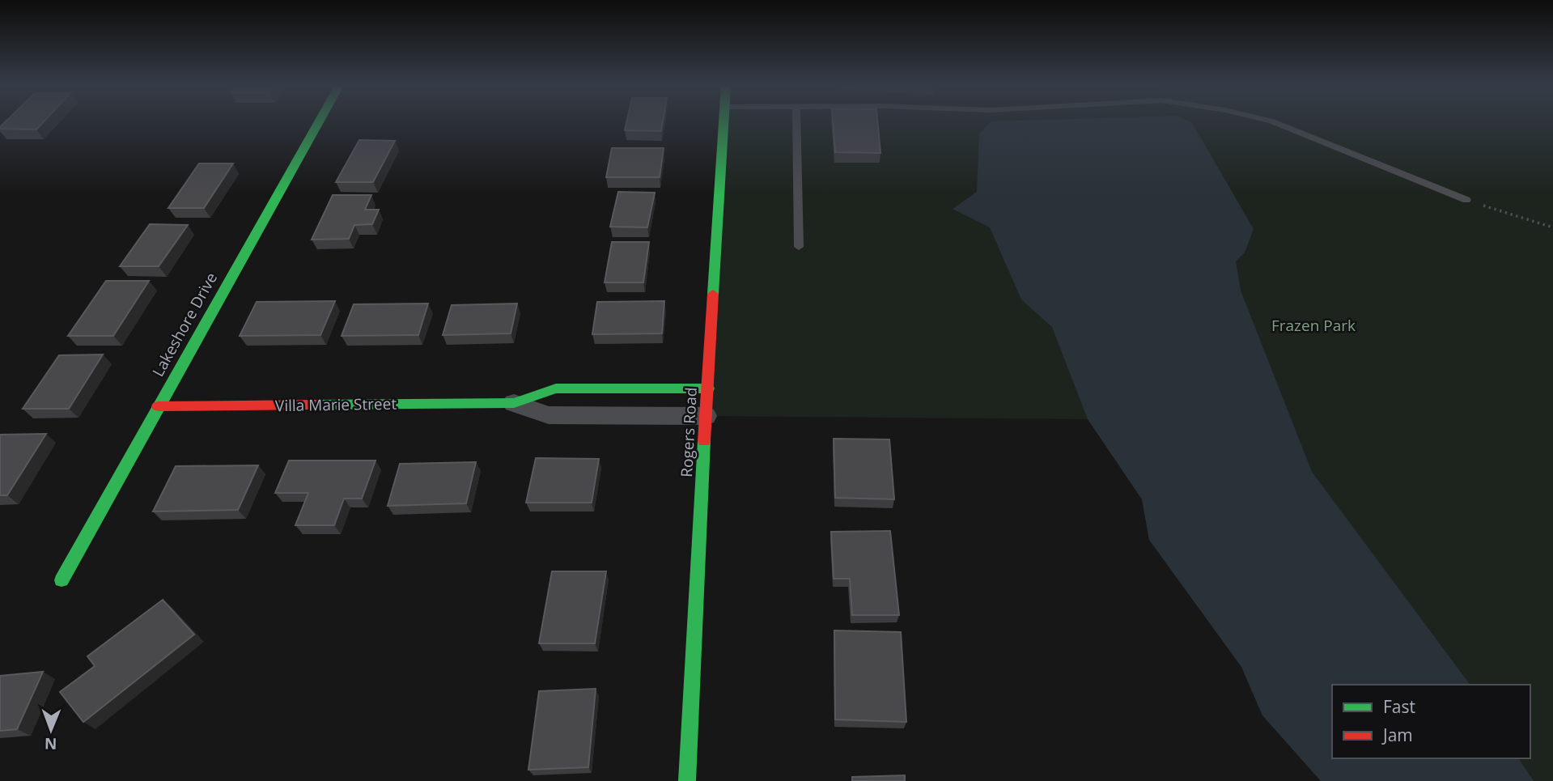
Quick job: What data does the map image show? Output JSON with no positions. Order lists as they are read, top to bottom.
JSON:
{
  "streets": {
    "street": ["Lakeshore Drive", "Villa Marie Street", "Rogers Road"]
  },
  "crossings": [
    ["Lakeshore Drive", "Villa Marie Street"],
    ["Villa Marie Street", "Rogers Road"]
  ],
  "parks": ["Frazen Park"],
  "legend": ["Fast", "Jam"],
  "north": "bottom"
}
